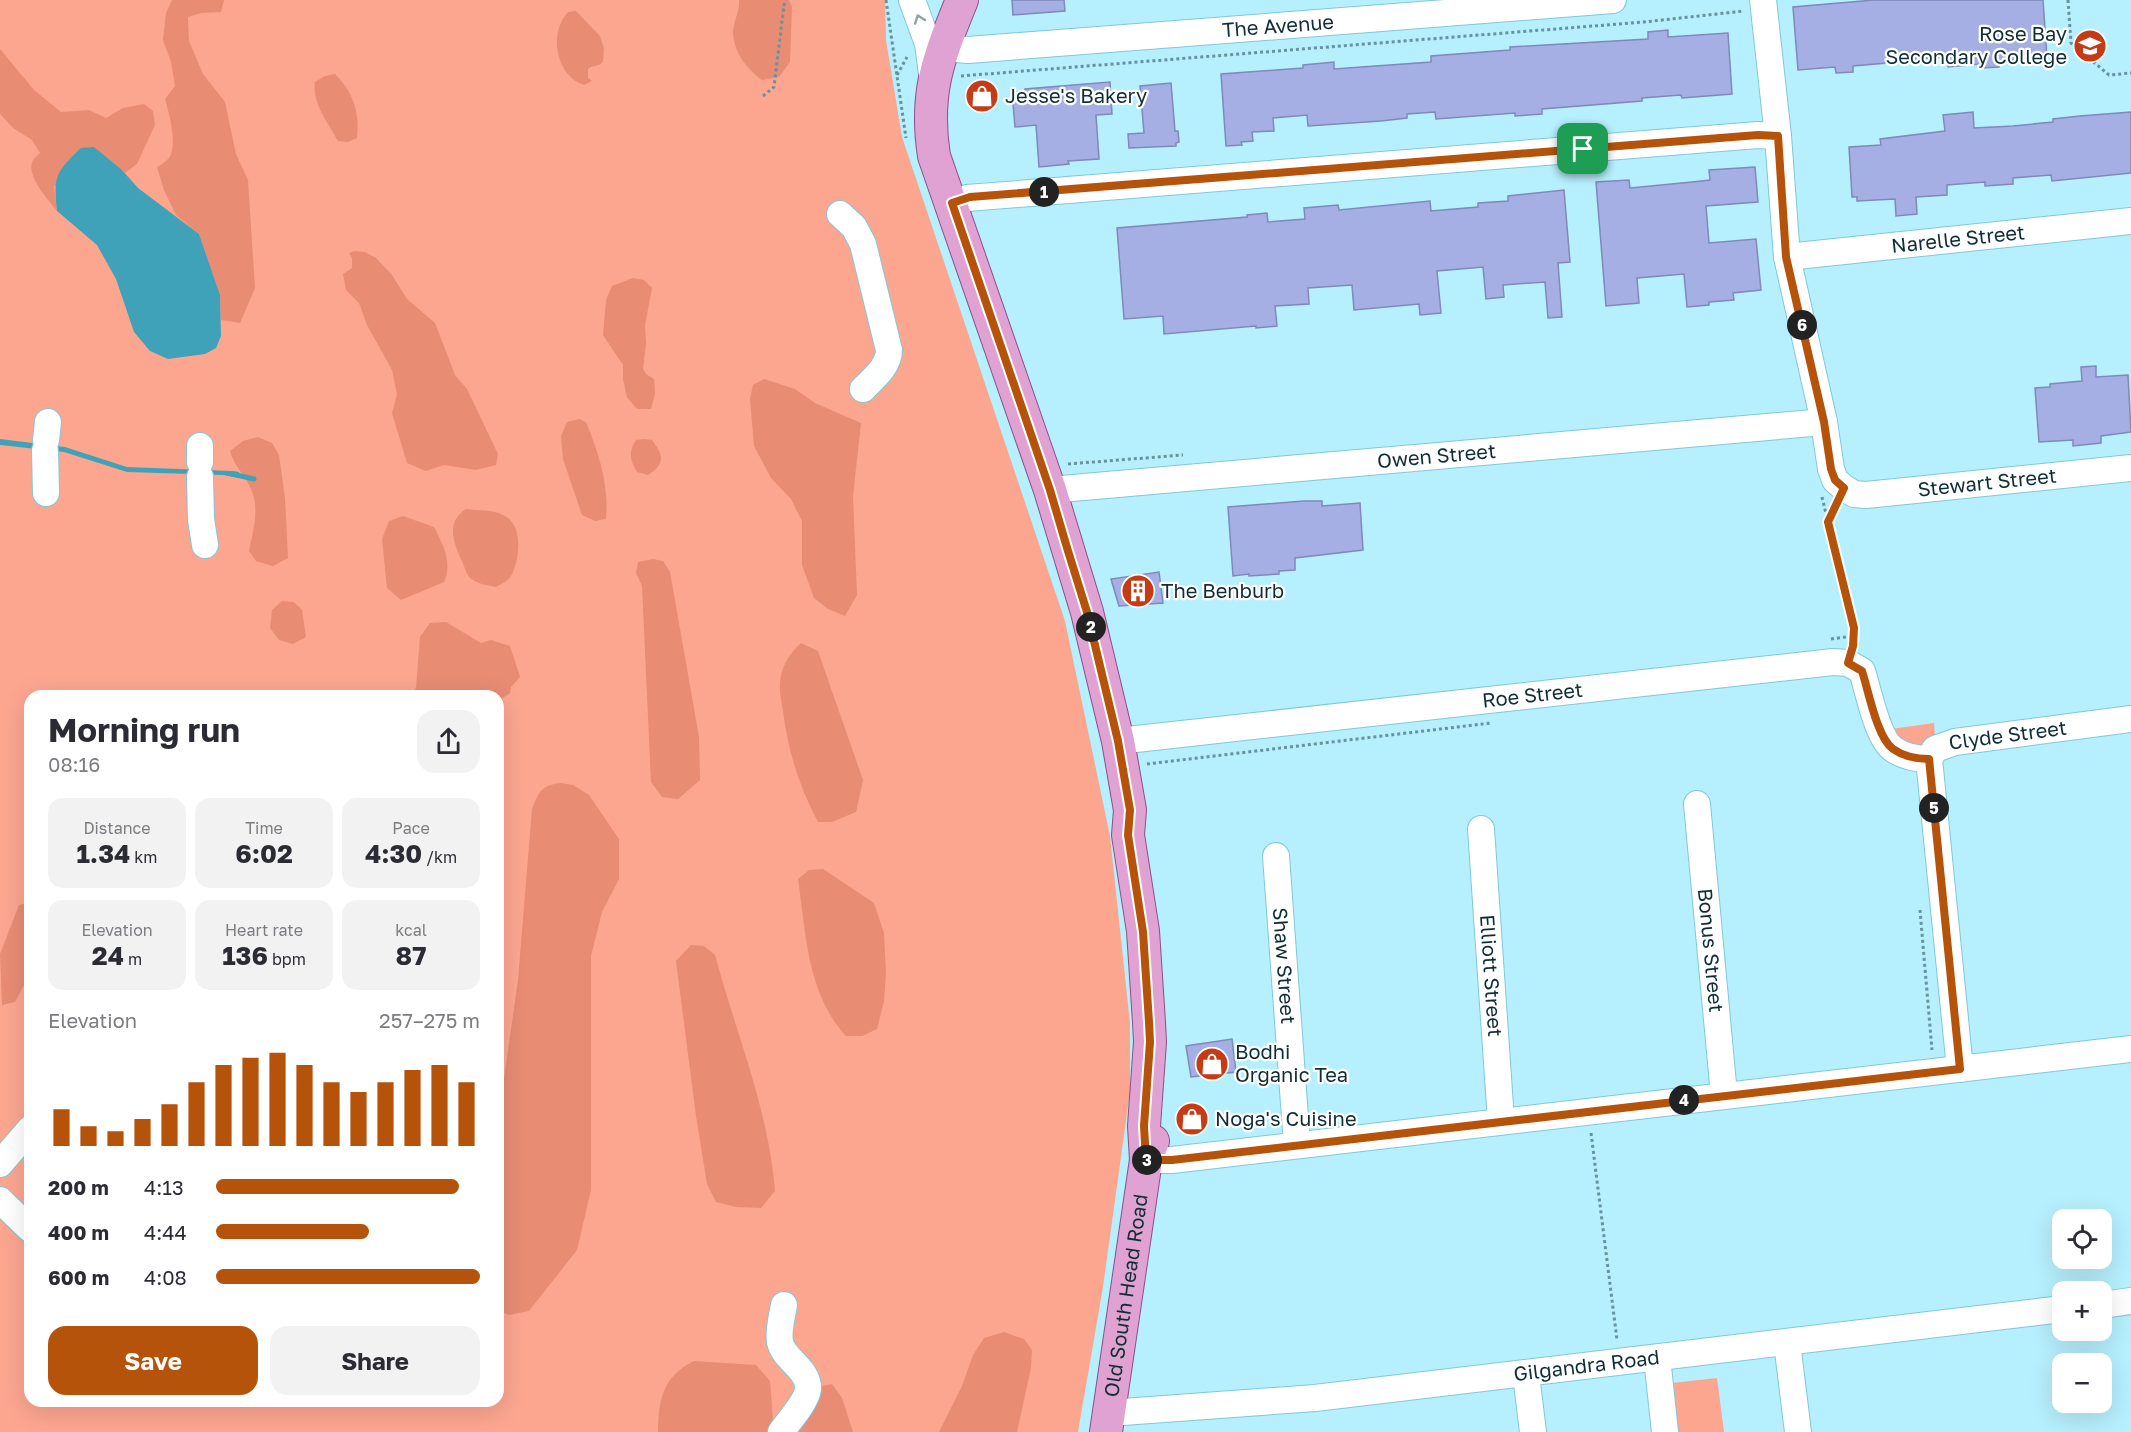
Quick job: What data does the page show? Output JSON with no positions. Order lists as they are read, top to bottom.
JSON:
{
  "streets": {
    "main road": ["Old South Head Road"],
    "street": [
      "The Avenue",
      "Narelle Street",
      "Owen Street",
      "Stewart Street",
      "Roe Street",
      "Clyde Street",
      "Bonus Street",
      "Shaw Street",
      "Elliott Street",
      "Gilgandra Road"
    ]
  },
  "crossings": [
    ["The Avenue", "Old South Head Road"],
    ["Owen Street", "Old South Head Road"],
    ["Roe Street", "Clyde Street"],
    ["Roe Street", "Old South Head Road"],
    ["Old South Head Road", "Gilgandra Road"]
  ],
  "places": {
    "school or university": ["Rose Bay Secondary College"],
    "shop": ["Jesse's Bakery", "Bodhi Organic Tea", "Noga's Cuisine"],
    "building": ["The Benburb"]
  },
  "page": {
    "pins": [
      "1",
      "6",
      "2",
      "5",
      "4",
      "3"
    ],
    "heading": ["Morning run", "08:16"],
    "stats": [
      ["Distance", "1.34 km"],
      ["Time", "6:02"],
      ["Pace", "4:30 /km"],
      ["Elevation", "24 m"],
      ["Heart rate", "136 bpm"],
      ["kcal", "87"]
    ],
    "chart": ["Elevation", "257–275 m"],
    "list": [
      {
        "name": "200 m",
        "note": "4:13"
      },
      {
        "name": "400 m",
        "note": "4:44"
      },
      {
        "name": "600 m",
        "note": "4:08"
      }
    ],
    "map_buttons": ["+", "−"],
    "buttons": ["Save", "Share"]
  }
}
